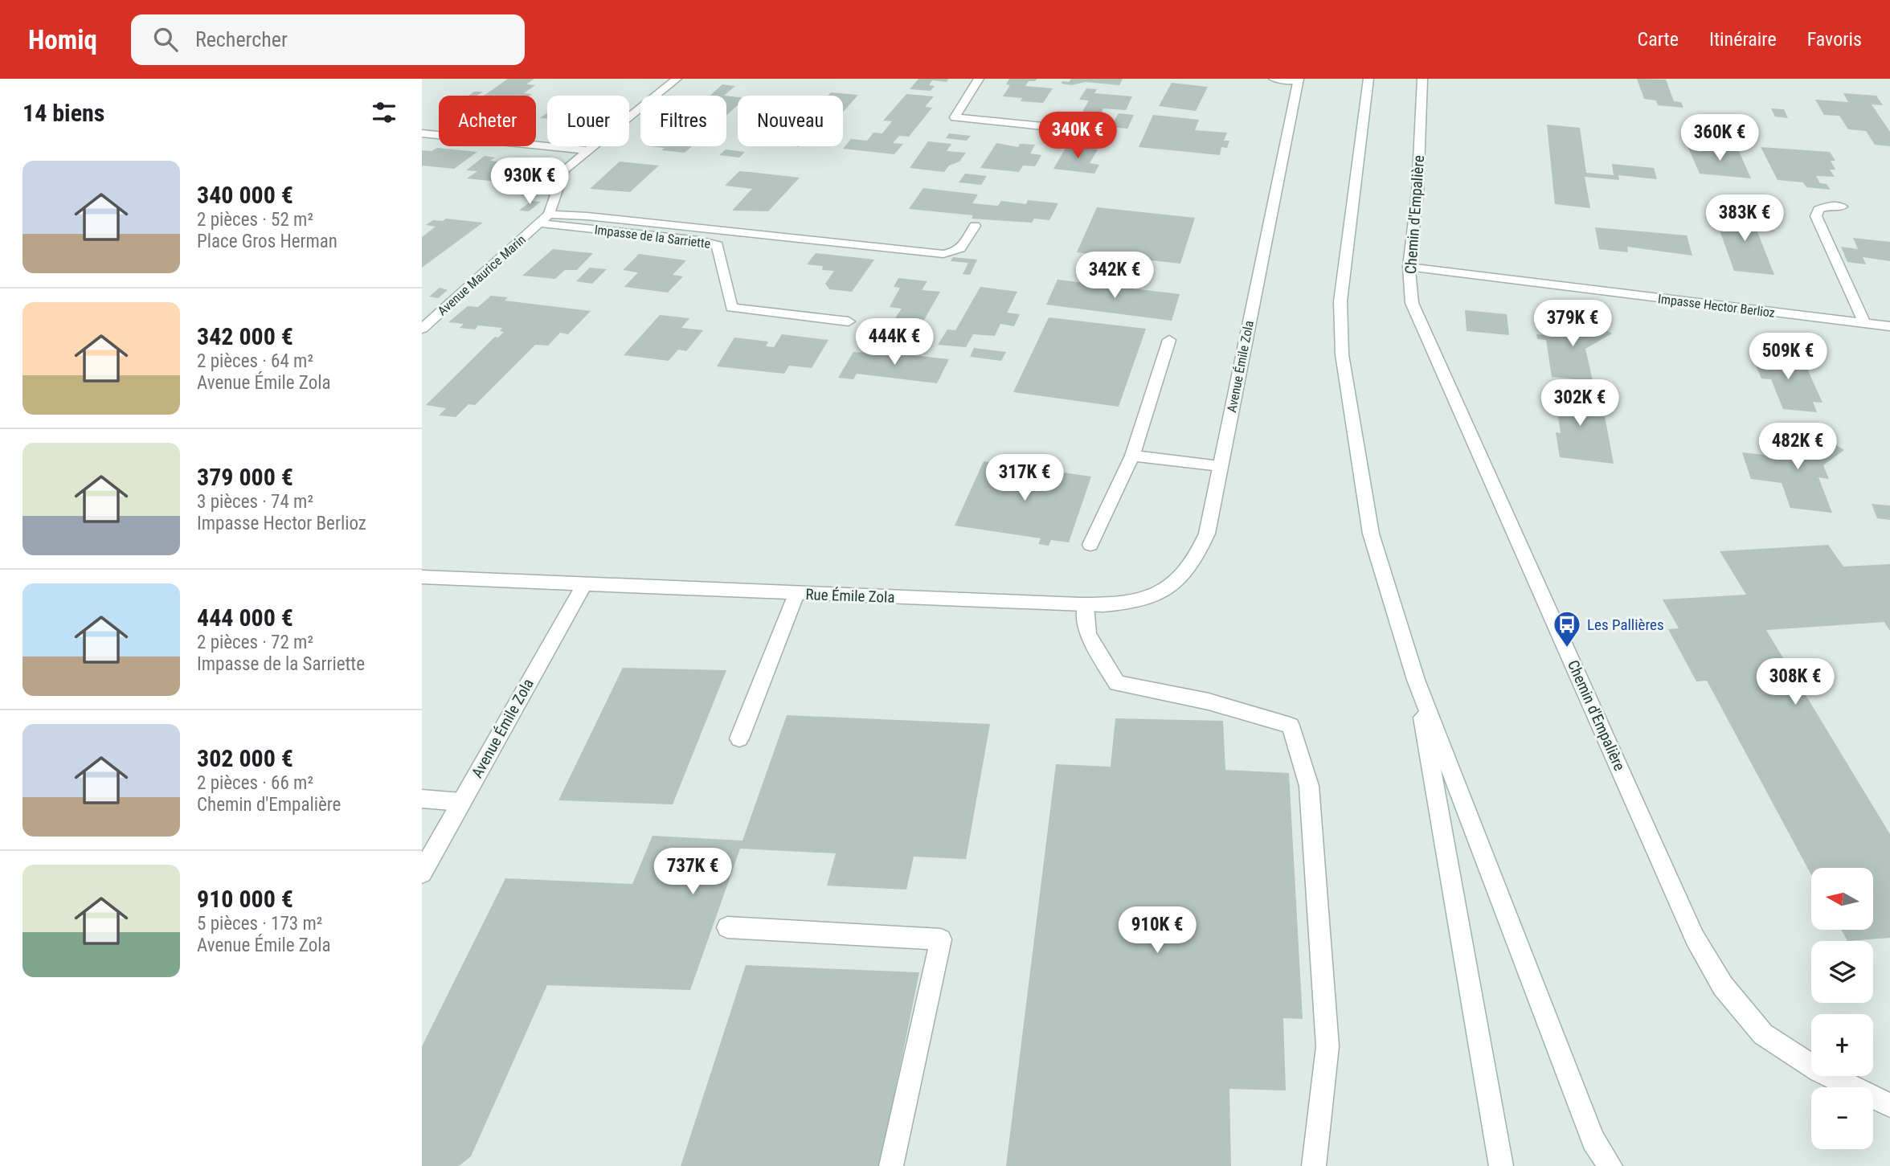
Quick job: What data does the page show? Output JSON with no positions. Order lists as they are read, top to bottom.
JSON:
{
  "streets": {
    "street": [
      "Chemin d'Empalière",
      "Impasse de la Sarriette",
      "Avenue Maurice Marin",
      "Impasse Hector Berlioz",
      "Avenue Émile Zola",
      "Rue Émile Zola"
    ]
  },
  "crossings": [
    ["Chemin d'Empalière", "Impasse Hector Berlioz"],
    ["Impasse de la Sarriette", "Avenue Maurice Marin"],
    ["Avenue Émile Zola", "Rue Émile Zola"]
  ],
  "places": {
    "bus stop": ["Les Pallières"]
  },
  "north": "left",
  "page": {
    "header": "Homiq",
    "search": "Rechercher",
    "nav": ["Carte", "Itinéraire", "Favoris"],
    "heading": "14 biens",
    "chip": [
      "Acheter",
      "Louer",
      "Filtres",
      "Nouveau"
    ],
    "price": [
      "340K €",
      "360K €",
      "930K €",
      "383K €",
      "342K €",
      "379K €",
      "444K €",
      "509K €",
      "302K €",
      "482K €",
      "317K €",
      "308K €",
      "737K €",
      "910K €"
    ],
    "list": [
      {
        "name": "340 000 €",
        "note": "2 pièces · 52 m² · Place Gros Herman"
      },
      {
        "name": "342 000 €",
        "note": "2 pièces · 64 m² · Avenue Émile Zola"
      },
      {
        "name": "379 000 €",
        "note": "3 pièces · 74 m² · Impasse Hector Berlioz"
      },
      {
        "name": "444 000 €",
        "note": "2 pièces · 72 m² · Impasse de la Sarriette"
      },
      {
        "name": "302 000 €",
        "note": "2 pièces · 66 m² · Chemin d'Empalière"
      },
      {
        "name": "910 000 €",
        "note": "5 pièces · 173 m² · Avenue Émile Zola"
      }
    ],
    "map_buttons": ["+", "−"]
  }
}
